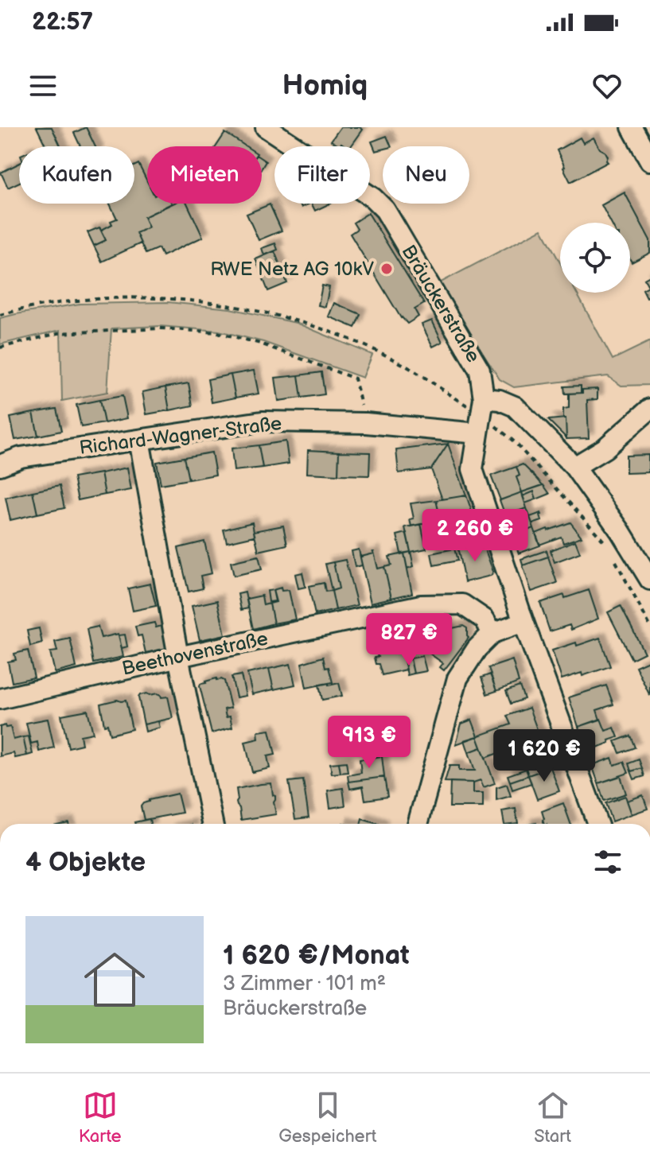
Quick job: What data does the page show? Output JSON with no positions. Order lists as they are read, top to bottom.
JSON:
{
  "streets": {
    "street": ["Bräuckerstraße", "Richard-Wagner-Straße", "Beethovenstraße"]
  },
  "crossings": [
    ["Bräuckerstraße", "Richard-Wagner-Straße"]
  ],
  "places": ["RWE Netz AG 10kV"],
  "page": {
    "status": "22:57",
    "header": "Homiq",
    "chip": [
      "Kaufen",
      "Mieten",
      "Filter",
      "Neu"
    ],
    "price": [
      "2 260 €",
      "827 €",
      "913 €",
      "1 620 €"
    ],
    "heading": "4 Objekte",
    "list": [
      {
        "name": "1 620 €/Monat",
        "note": "3 Zimmer · 101 m² · Bräuckerstraße"
      }
    ],
    "tabs": ["Karte", "Gespeichert", "Start"]
  }
}
